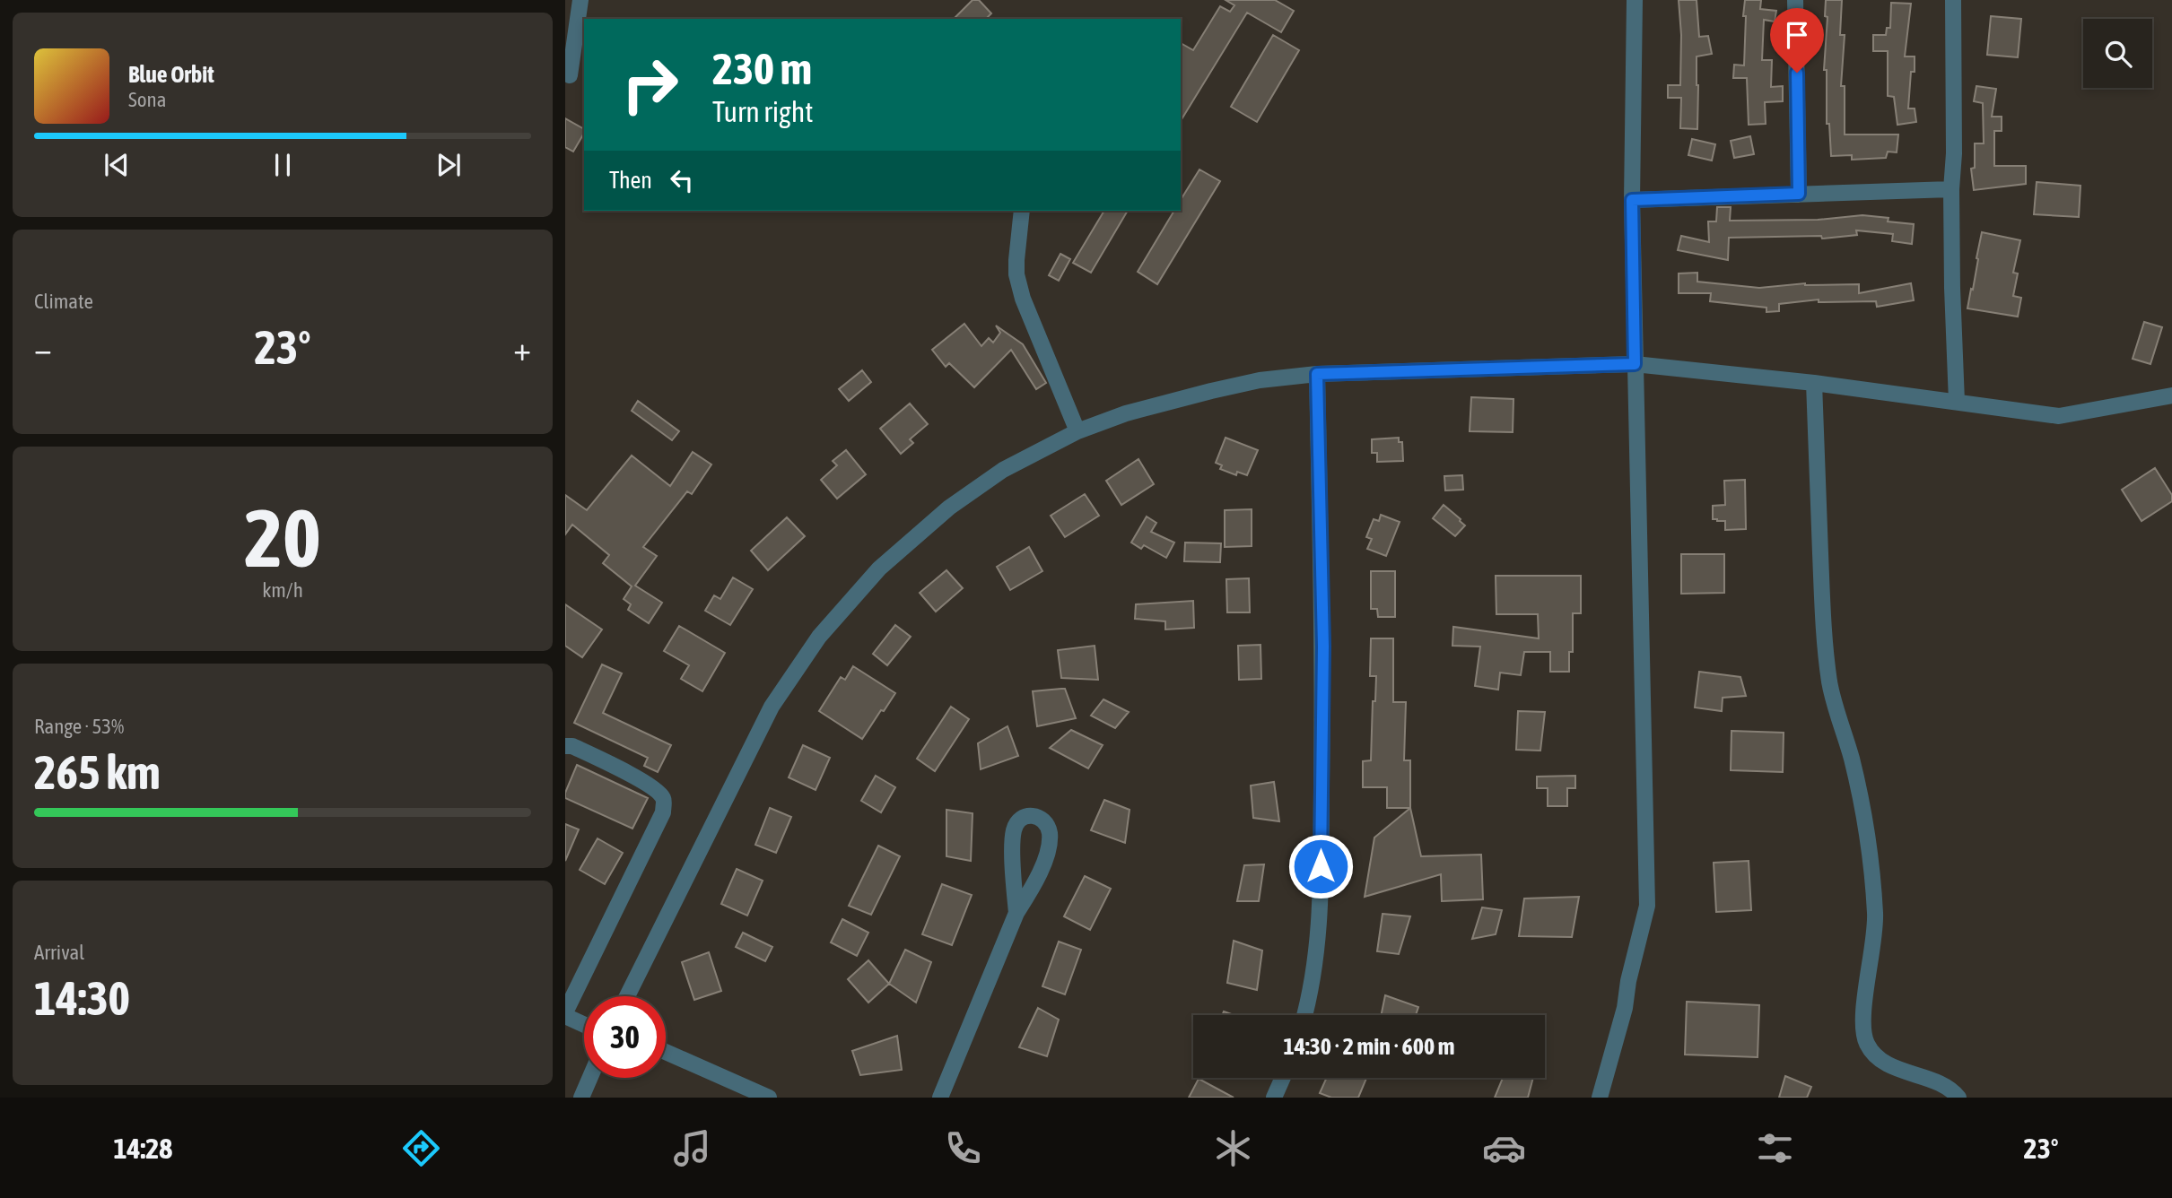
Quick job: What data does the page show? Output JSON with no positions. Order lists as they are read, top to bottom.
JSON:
{
  "page": {
    "turn": ["230 m", "Turn right"],
    "song": ["Blue Orbit", "Sona"],
    "then": "Then",
    "tile": [
      "Climate",
      ["20", "km/h"],
      ["Range · 53%", "265 km"],
      ["Arrival", "14:30"]
    ],
    "heat": ["−", "23°", "+"],
    "limit": "30",
    "trip": "14:30 · 2 min · 600 m",
    "tabs": ["14:28", "23°"]
  }
}
